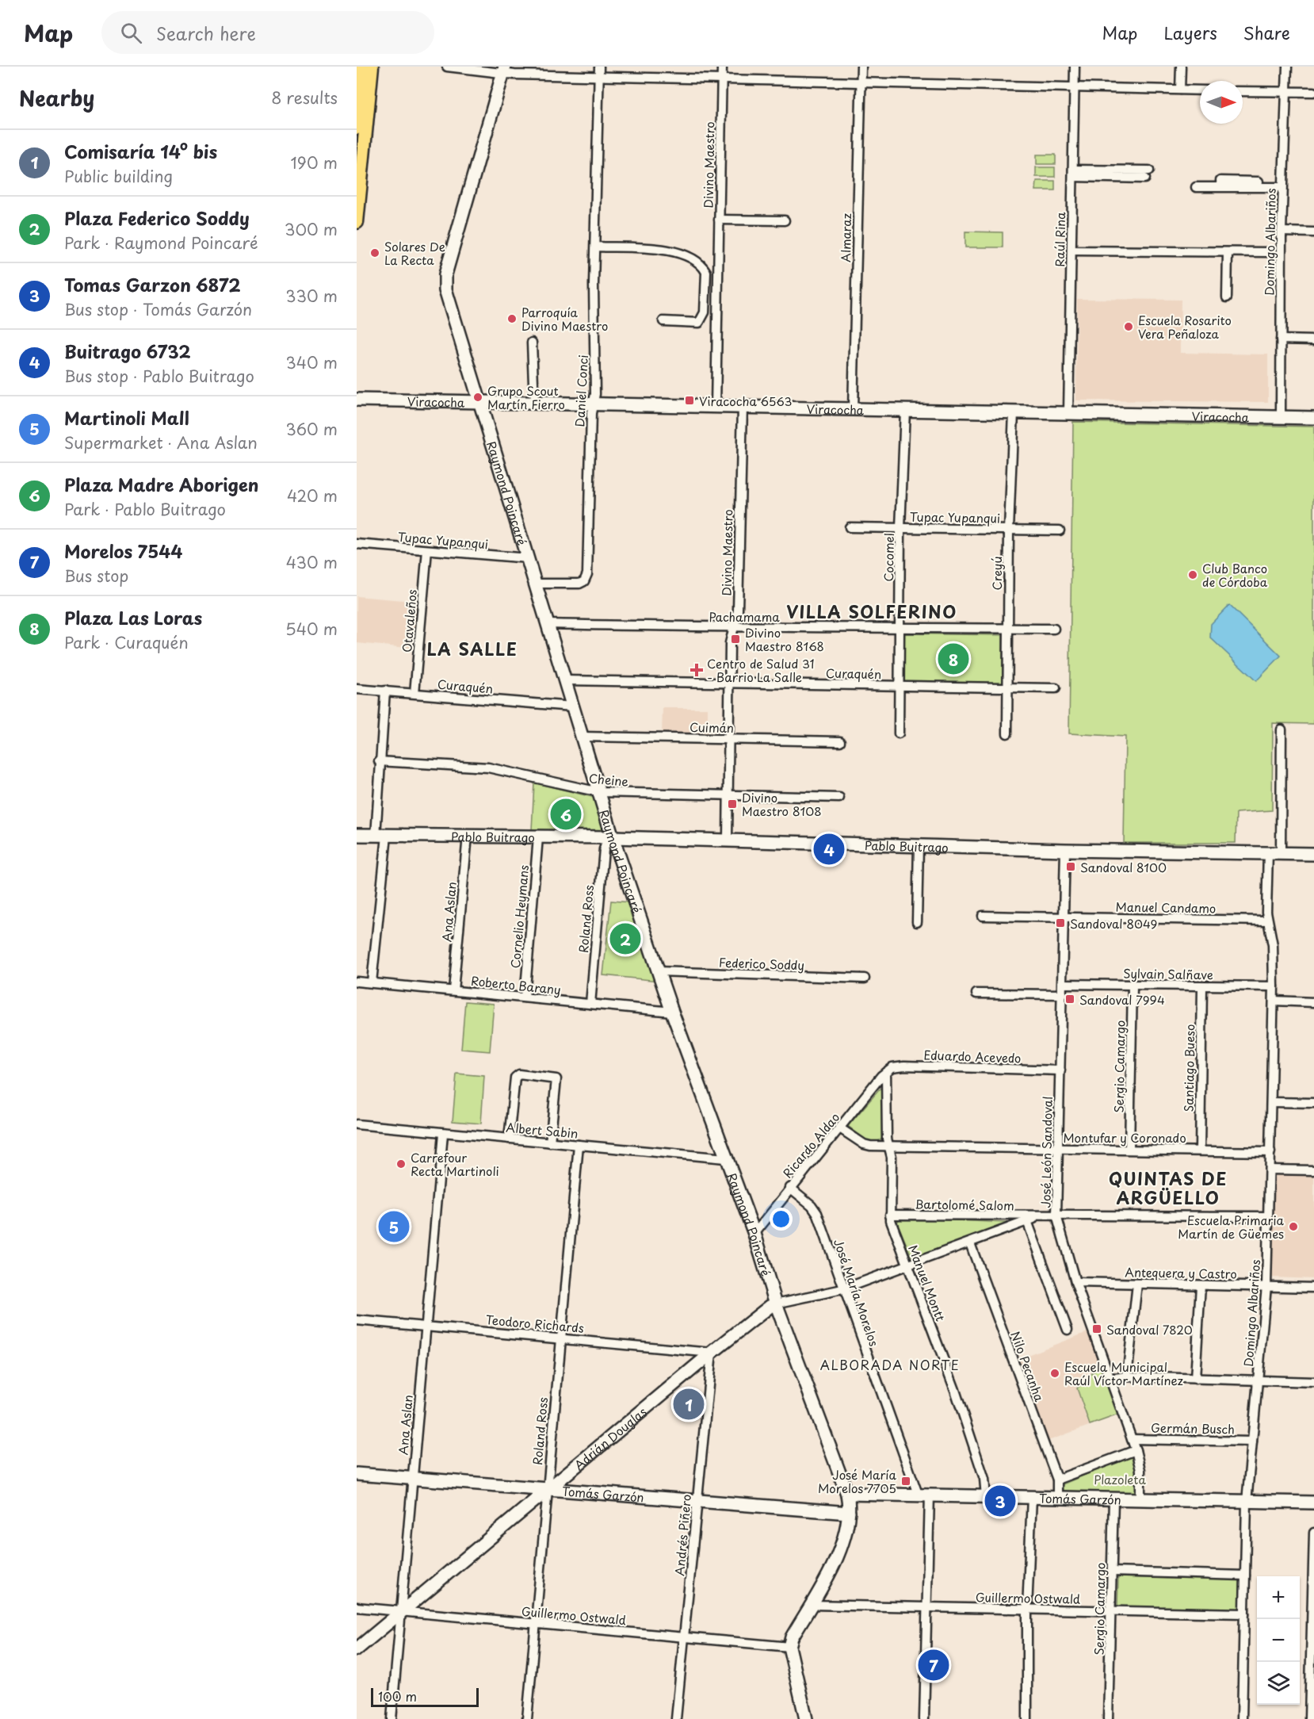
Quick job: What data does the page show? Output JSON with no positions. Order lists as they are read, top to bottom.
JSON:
{
  "streets": {
    "main road": [
      "Viracocha",
      "Raymond Poincaré",
      "Pablo Buitrago",
      "Adrián Douglas",
      "Tomás Garzón"
    ],
    "street": [
      "Divino Maestro",
      "Almaraz",
      "Raúl Rina",
      "Domingo Albariños",
      "Daniel Conci",
      "Tupac Yupanqui",
      "Cocomel",
      "Creyú",
      "Pachamama",
      "Otavaleños",
      "Curaquén",
      "Cuimán",
      "Cheine",
      "Manuel Candamo",
      "Ana Aslan",
      "Cornelio Heymans",
      "Roland Ross",
      "Federico Soddy",
      "Sylvain Salñave",
      "Roberto Barany",
      "Eduardo Acevedo",
      "Sergio Camargo",
      "Santiago Bueso",
      "Albert Sabin",
      "Montufar y Coronado",
      "Ricardo Aldao",
      "José León Sandoval",
      "Bartolomé Salom",
      "Antequera y Castro",
      "Manuel Montt",
      "José María Morelos",
      "Teodoro Richards",
      "Nilo Pecanha",
      "Germán Busch",
      "Andrés Piñero",
      "Guillermo Ostwald"
    ]
  },
  "crossings": [
    ["Divino Maestro", "Viracocha"],
    ["Divino Maestro", "Pachamama"],
    ["Divino Maestro", "Curaquén"],
    ["Divino Maestro", "Cuimán"],
    ["Divino Maestro", "Cheine"],
    ["Divino Maestro", "Pablo Buitrago"],
    ["Almaraz", "Viracocha"],
    ["Raúl Rina", "Viracocha"],
    ["Domingo Albariños", "Viracocha"],
    ["Domingo Albariños", "Pablo Buitrago"],
    ["Domingo Albariños", "Manuel Candamo"],
    ["Domingo Albariños", "Sylvain Salñave"],
    ["Domingo Albariños", "Montufar y Coronado"],
    ["Domingo Albariños", "Bartolomé Salom"],
    ["Domingo Albariños", "Antequera y Castro"],
    ["Domingo Albariños", "Germán Busch"],
    ["Domingo Albariños", "Tomás Garzón"],
    ["Domingo Albariños", "Guillermo Ostwald"],
    ["Daniel Conci", "Viracocha"],
    ["Daniel Conci", "Raymond Poincaré"],
    ["Viracocha", "Raymond Poincaré"],
    ["Viracocha", "Cocomel"],
    ["Viracocha", "Creyú"],
    ["Raymond Poincaré", "Tupac Yupanqui"],
    ["Raymond Poincaré", "Pachamama"],
    ["Raymond Poincaré", "Curaquén"],
    ["Raymond Poincaré", "Cuimán"],
    ["Raymond Poincaré", "Cheine"],
    ["Raymond Poincaré", "Pablo Buitrago"],
    ["Raymond Poincaré", "Roland Ross"],
    ["Raymond Poincaré", "Federico Soddy"],
    ["Raymond Poincaré", "Roberto Barany"],
    ["Raymond Poincaré", "Albert Sabin"],
    ["Raymond Poincaré", "Ricardo Aldao"],
    ["Raymond Poincaré", "Bartolomé Salom"],
    ["Raymond Poincaré", "Adrián Douglas"],
    ["Raymond Poincaré", "Tomás Garzón"],
    ["Raymond Poincaré", "Guillermo Ostwald"],
    ["Tupac Yupanqui", "Cocomel"],
    ["Tupac Yupanqui", "Creyú"],
    ["Tupac Yupanqui", "Otavaleños"],
    ["Cocomel", "Pachamama"],
    ["Cocomel", "Curaquén"],
    ["Creyú", "Pachamama"],
    ["Creyú", "Curaquén"],
    ["Otavaleños", "Curaquén"],
    ["Pablo Buitrago", "Ana Aslan"],
    ["Pablo Buitrago", "Cornelio Heymans"],
    ["Pablo Buitrago", "Roland Ross"],
    ["Pablo Buitrago", "José León Sandoval"],
    ["Manuel Candamo", "José León Sandoval"],
    ["Ana Aslan", "Roberto Barany"],
    ["Ana Aslan", "Albert Sabin"],
    ["Ana Aslan", "Teodoro Richards"],
    ["Ana Aslan", "Adrián Douglas"],
    ["Ana Aslan", "Tomás Garzón"],
    ["Ana Aslan", "Guillermo Ostwald"],
    ["Cornelio Heymans", "Roberto Barany"],
    ["Roland Ross", "Roberto Barany"],
    ["Roland Ross", "Albert Sabin"],
    ["Roland Ross", "Teodoro Richards"],
    ["Roland Ross", "Adrián Douglas"],
    ["Roland Ross", "Tomás Garzón"],
    ["Roland Ross", "Guillermo Ostwald"],
    ["Sylvain Salñave", "Sergio Camargo"],
    ["Sylvain Salñave", "Santiago Bueso"],
    ["Sylvain Salñave", "José León Sandoval"],
    ["Eduardo Acevedo", "Ricardo Aldao"],
    ["Eduardo Acevedo", "José León Sandoval"],
    ["Eduardo Acevedo", "Manuel Montt"],
    ["Sergio Camargo", "Montufar y Coronado"],
    ["Sergio Camargo", "Tomás Garzón"],
    ["Sergio Camargo", "Guillermo Ostwald"],
    ["Santiago Bueso", "Montufar y Coronado"],
    ["Montufar y Coronado", "Ricardo Aldao"],
    ["Montufar y Coronado", "José León Sandoval"],
    ["Montufar y Coronado", "Manuel Montt"],
    ["Ricardo Aldao", "Manuel Montt"],
    ["Ricardo Aldao", "José María Morelos"],
    ["José León Sandoval", "Bartolomé Salom"],
    ["José León Sandoval", "Antequera y Castro"],
    ["José León Sandoval", "Germán Busch"],
    ["José León Sandoval", "Tomás Garzón"],
    ["Bartolomé Salom", "Manuel Montt"],
    ["Bartolomé Salom", "José María Morelos"],
    ["Bartolomé Salom", "Nilo Pecanha"],
    ["Bartolomé Salom", "Adrián Douglas"],
    ["Manuel Montt", "Tomás Garzón"],
    ["José María Morelos", "Tomás Garzón"],
    ["José María Morelos", "Guillermo Ostwald"],
    ["Teodoro Richards", "Adrián Douglas"],
    ["Teodoro Richards", "Andrés Piñero"],
    ["Nilo Pecanha", "Tomás Garzón"],
    ["Adrián Douglas", "Tomás Garzón"],
    ["Adrián Douglas", "Andrés Piñero"],
    ["Adrián Douglas", "Guillermo Ostwald"],
    ["Tomás Garzón", "Andrés Piñero"],
    ["Andrés Piñero", "Guillermo Ostwald"]
  ],
  "districts": [
    "VILLA SOLFERINO",
    "LA SALLE",
    "QUINTAS DE ARGÜELLO",
    "ALBORADA NORTE"
  ],
  "parks": ["Plazoleta"],
  "places": {
    "other": [
      "Solares De La Recta",
      "Parroquía Divino Maestro",
      "Escuela Rosarito Vera Peñaloza",
      "Grupo Scout Martín Fierro",
      "Club Banco de Córdoba",
      "Carrefour Recta Martinoli",
      "Escuela Primaria Martín de Güemes",
      "Escuela Municipal Raúl Víctor Martínez"
    ],
    "transit": [
      "Viracocha 6563",
      "Divino Maestro 8168",
      "Divino Maestro 8108",
      "Sandoval 8100",
      "Sandoval 8049",
      "Sandoval 7994",
      "Sandoval 7820",
      "José María Morelos 7705"
    ],
    "health": ["Centro de Salud 31 - Barrio La Salle"]
  },
  "scale_bar": "100 m",
  "north": "right",
  "page": {
    "header": "Map",
    "search": "Search here",
    "nav": ["Map", "Layers", "Share"],
    "heading": ["Nearby", "8 results"],
    "list": [
      {
        "mark": "1",
        "name": "Comisaría 14º bis",
        "note": "Public building",
        "value": "190 m"
      },
      {
        "mark": "2",
        "name": "Plaza Federico Soddy",
        "note": "Park · Raymond Poincaré",
        "value": "300 m"
      },
      {
        "mark": "3",
        "name": "Tomas Garzon 6872",
        "note": "Bus stop · Tomás Garzón",
        "value": "330 m"
      },
      {
        "mark": "4",
        "name": "Buitrago 6732",
        "note": "Bus stop · Pablo Buitrago",
        "value": "340 m"
      },
      {
        "mark": "5",
        "name": "Martinoli Mall",
        "note": "Supermarket · Ana Aslan",
        "value": "360 m"
      },
      {
        "mark": "6",
        "name": "Plaza Madre Aborigen",
        "note": "Park · Pablo Buitrago",
        "value": "420 m"
      },
      {
        "mark": "7",
        "name": "Morelos 7544",
        "note": "Bus stop",
        "value": "430 m"
      },
      {
        "mark": "8",
        "name": "Plaza Las Loras",
        "note": "Park · Curaquén",
        "value": "540 m"
      }
    ],
    "pins": [
      "8",
      "6",
      "4",
      "2",
      "5",
      "1",
      "3",
      "7"
    ],
    "map_buttons": ["+", "−"],
    "scale": "100 m"
  }
}
